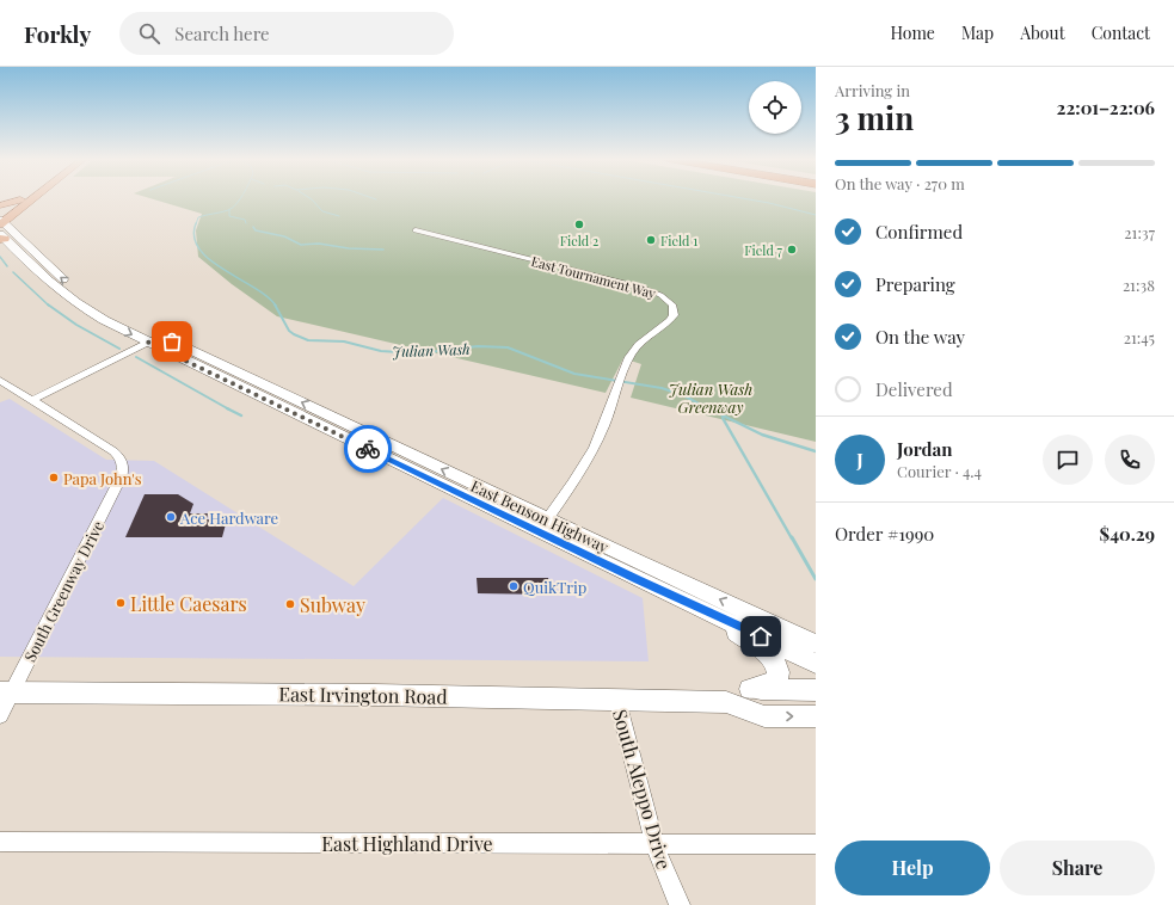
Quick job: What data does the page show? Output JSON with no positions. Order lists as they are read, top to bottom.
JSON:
{
  "streets": {
    "main road": ["East Benson Highway", "East Irvington Road"],
    "street": [
      "East Tournament Way",
      "South Greenway Drive",
      "South Aleppo Drive",
      "East Highland Drive"
    ]
  },
  "crossings": [
    ["East Tournament Way", "East Benson Highway"],
    ["South Greenway Drive", "East Irvington Road"],
    ["East Irvington Road", "South Aleppo Drive"],
    ["South Aleppo Drive", "East Highland Drive"]
  ],
  "water": ["Julian Wash"],
  "parks": ["Julian Wash Greenway"],
  "places": [
    "Field 2",
    "Field 1",
    "Field 7",
    "Papa John's",
    "Ace Hardware",
    "QuikTrip",
    "Little Caesars",
    "Subway"
  ],
  "page": {
    "header": "Forkly",
    "search": "Search here",
    "nav": [
      "Home",
      "Map",
      "About",
      "Contact"
    ],
    "heading": ["3 min", "Arriving in", "22:01–22:06"],
    "panel": [
      "Jordan",
      "Courier · 4.4",
      "Order #1990",
      "$40.29"
    ],
    "bar": "On the way · 270 m",
    "list": [
      ["Confirmed", "21:37"],
      ["Preparing", "21:38"],
      ["On the way", "21:45"],
      "Delivered"
    ],
    "round": "J",
    "buttons": ["Help", "Share"]
  }
}
